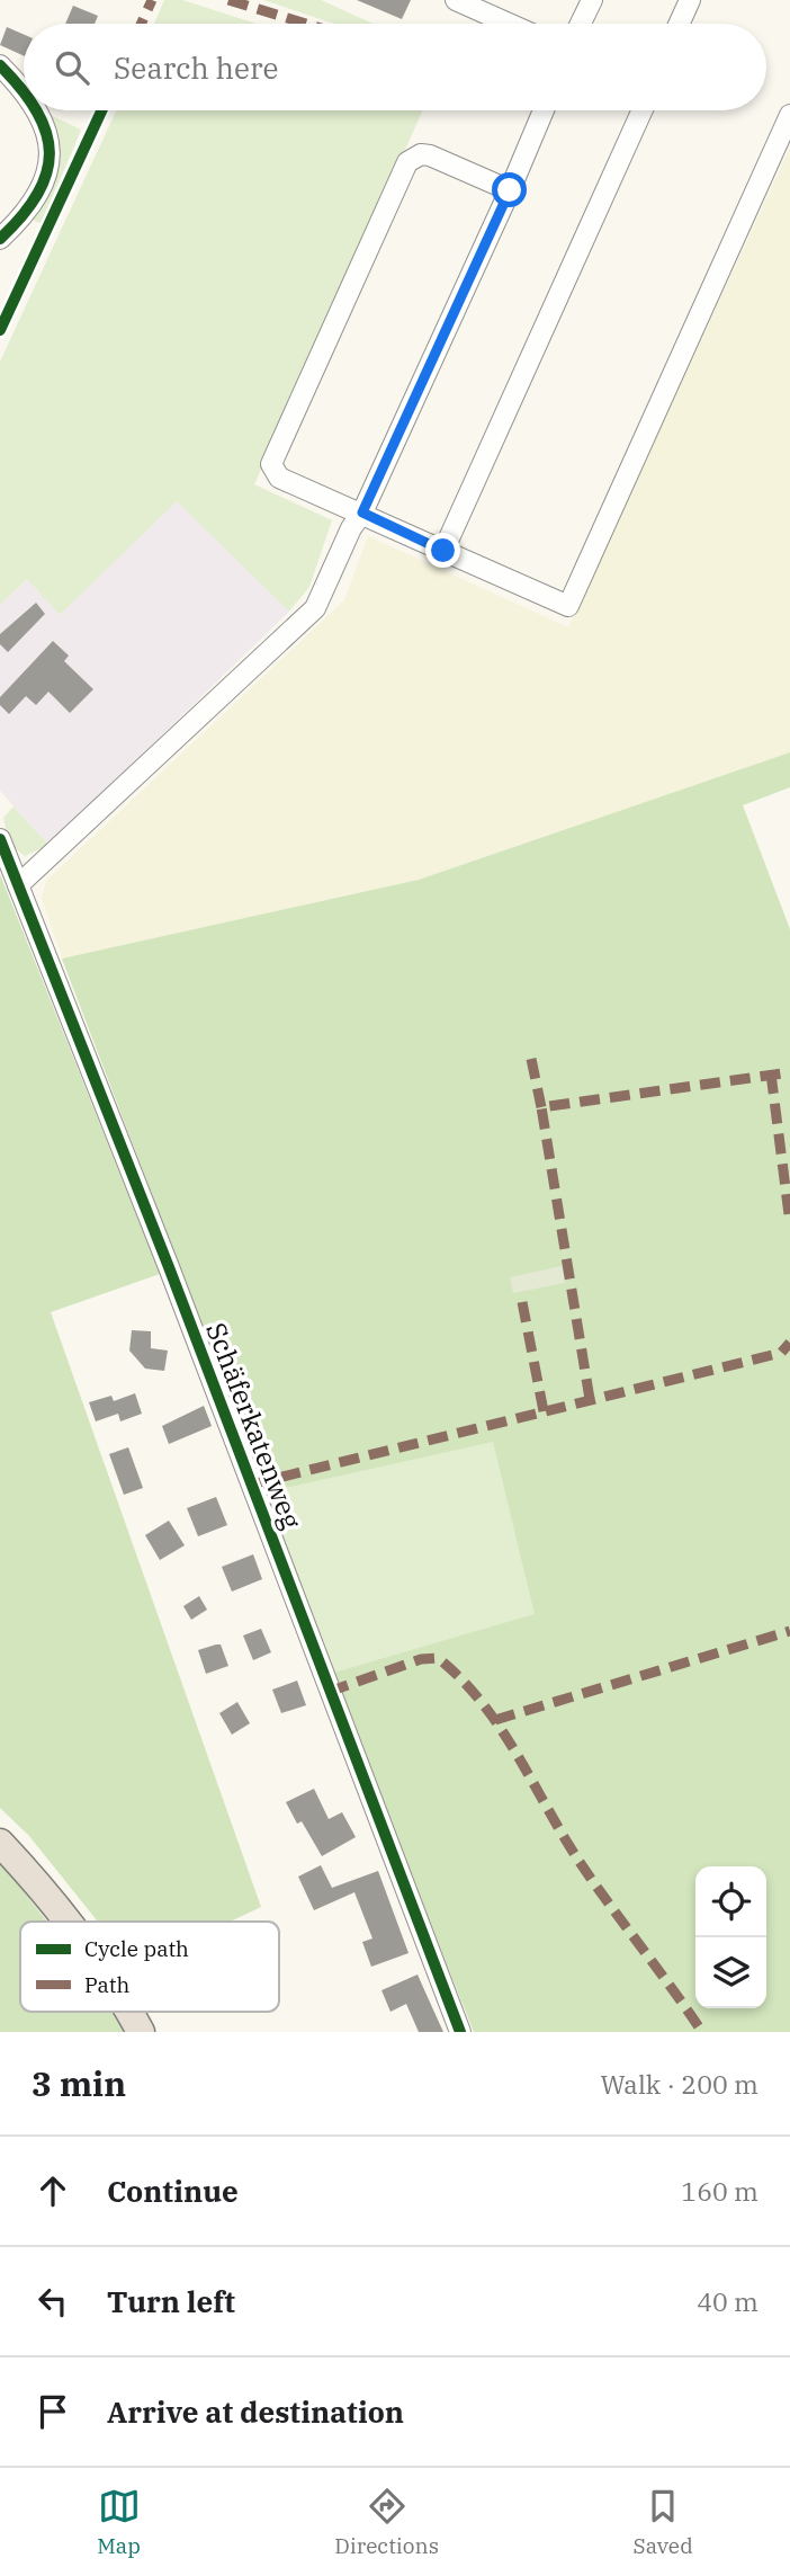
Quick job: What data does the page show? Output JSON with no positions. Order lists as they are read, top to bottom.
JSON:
{
  "streets": {
    "street": ["Schäferkatenweg"]
  },
  "legend": ["Cycle path", "Path"],
  "page": {
    "search": "Search here",
    "heading": ["3 min", "Walk · 200 m"],
    "list": [
      ["Continue", "160 m"],
      ["Turn left", "40 m"],
      "Arrive at destination"
    ],
    "nav": ["Map", "Directions", "Saved"]
  }
}
